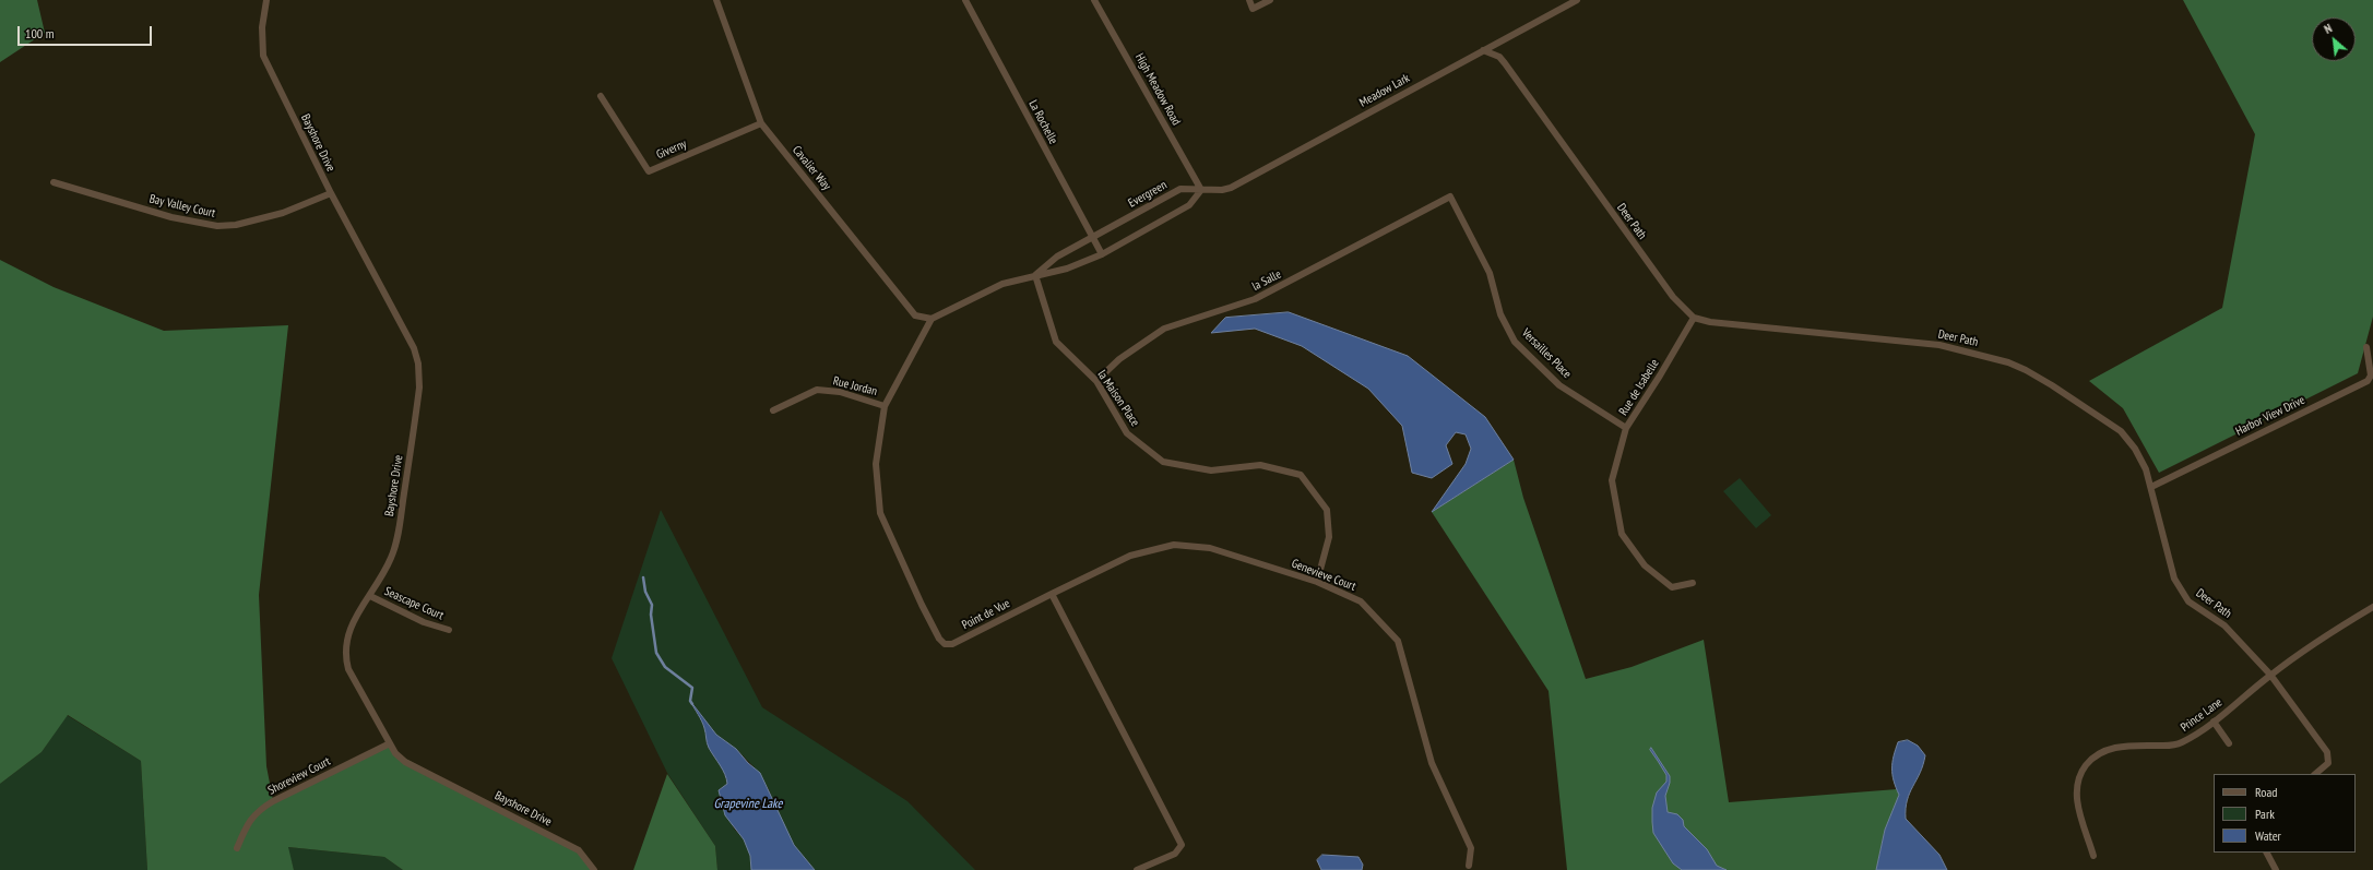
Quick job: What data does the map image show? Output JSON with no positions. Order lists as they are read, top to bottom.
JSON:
{
  "streets": {
    "street": [
      "High Meadow Road",
      "Meadow Lark",
      "La Rochelle",
      "Bayshore Drive",
      "Giverny",
      "Cavalier Way",
      "Evergreen",
      "Bay Valley Court",
      "Deer Path",
      "la Salle",
      "Versailles Place",
      "Rue Jordan",
      "Rue de Isabelle",
      "la Maison Place",
      "Harbor View Drive",
      "Genevieve Court",
      "Seascape Court",
      "Point de Vue",
      "Prince Lane",
      "Shoreview Court"
    ]
  },
  "crossings": [
    ["High Meadow Road", "Meadow Lark"],
    ["High Meadow Road", "Evergreen"],
    ["Meadow Lark", "Evergreen"],
    ["Meadow Lark", "Deer Path"],
    ["La Rochelle", "Evergreen"],
    ["Bayshore Drive", "Bay Valley Court"],
    ["Bayshore Drive", "Seascape Court"],
    ["Bayshore Drive", "Shoreview Court"],
    ["Giverny", "Cavalier Way"],
    ["Cavalier Way", "Evergreen"],
    ["Cavalier Way", "Point de Vue"],
    ["Evergreen", "la Maison Place"],
    ["Evergreen", "Point de Vue"],
    ["Deer Path", "Rue de Isabelle"],
    ["Deer Path", "Harbor View Drive"],
    ["Deer Path", "Prince Lane"],
    ["la Salle", "Versailles Place"],
    ["la Salle", "la Maison Place"],
    ["Versailles Place", "Rue de Isabelle"],
    ["Rue Jordan", "Point de Vue"],
    ["la Maison Place", "Genevieve Court"],
    ["Genevieve Court", "Point de Vue"]
  ],
  "water": ["Grapevine Lake"],
  "legend": ["Road", "Park", "Water"],
  "scale_bar": "100 m",
  "north": "top left"
}
